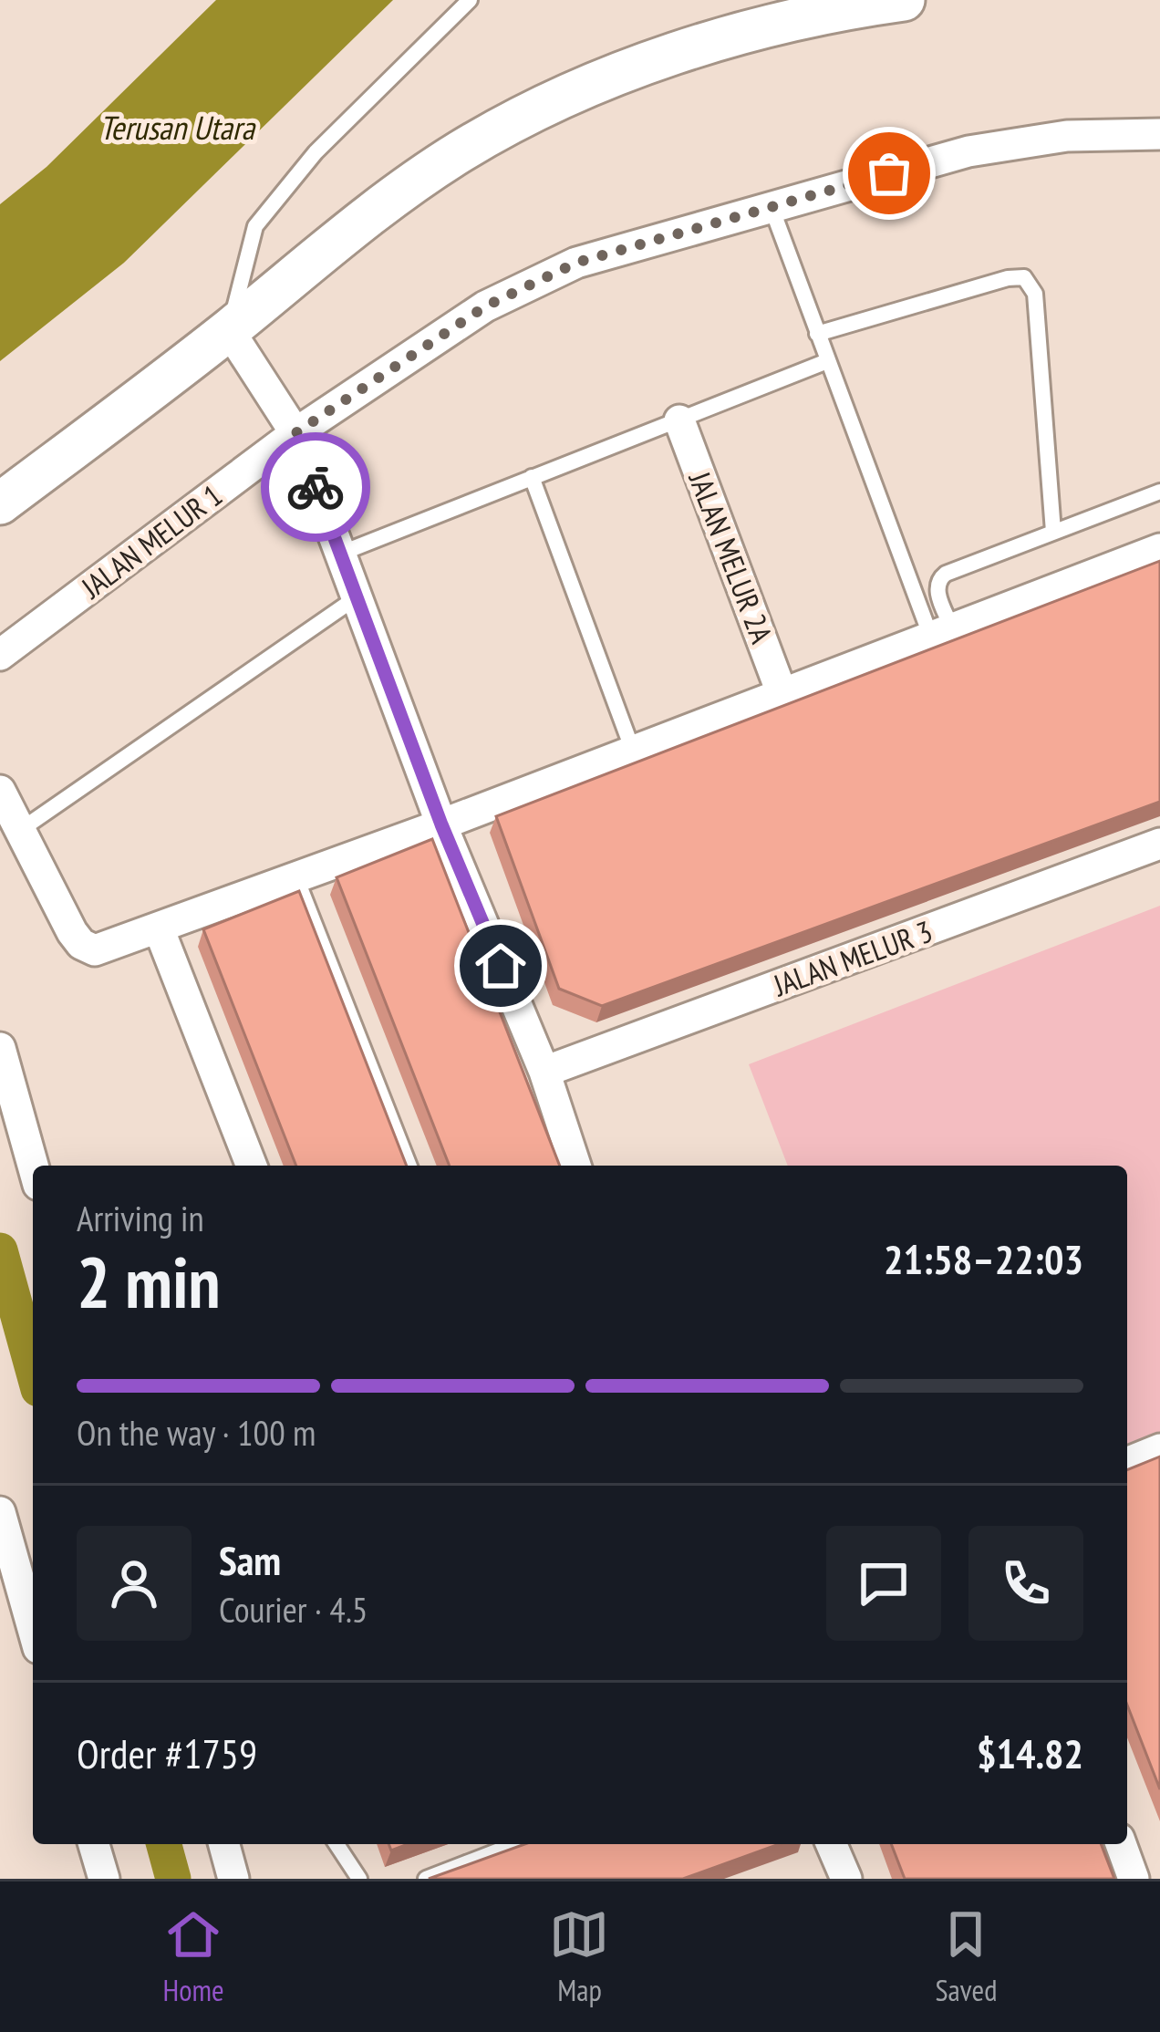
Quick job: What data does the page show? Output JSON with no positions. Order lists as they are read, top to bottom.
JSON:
{
  "streets": {
    "street": ["JALAN MELUR 1", "JALAN MELUR 2A", "JALAN MELUR 3"]
  },
  "water": ["Terusan Utara"],
  "page": {
    "heading": ["2 min", "Arriving in", "21:58–22:03"],
    "panel": [
      "Sam",
      "Courier · 4.5",
      "Order #1759",
      "$14.82"
    ],
    "bar": "On the way · 100 m",
    "tabs": ["Home", "Map", "Saved"]
  }
}
